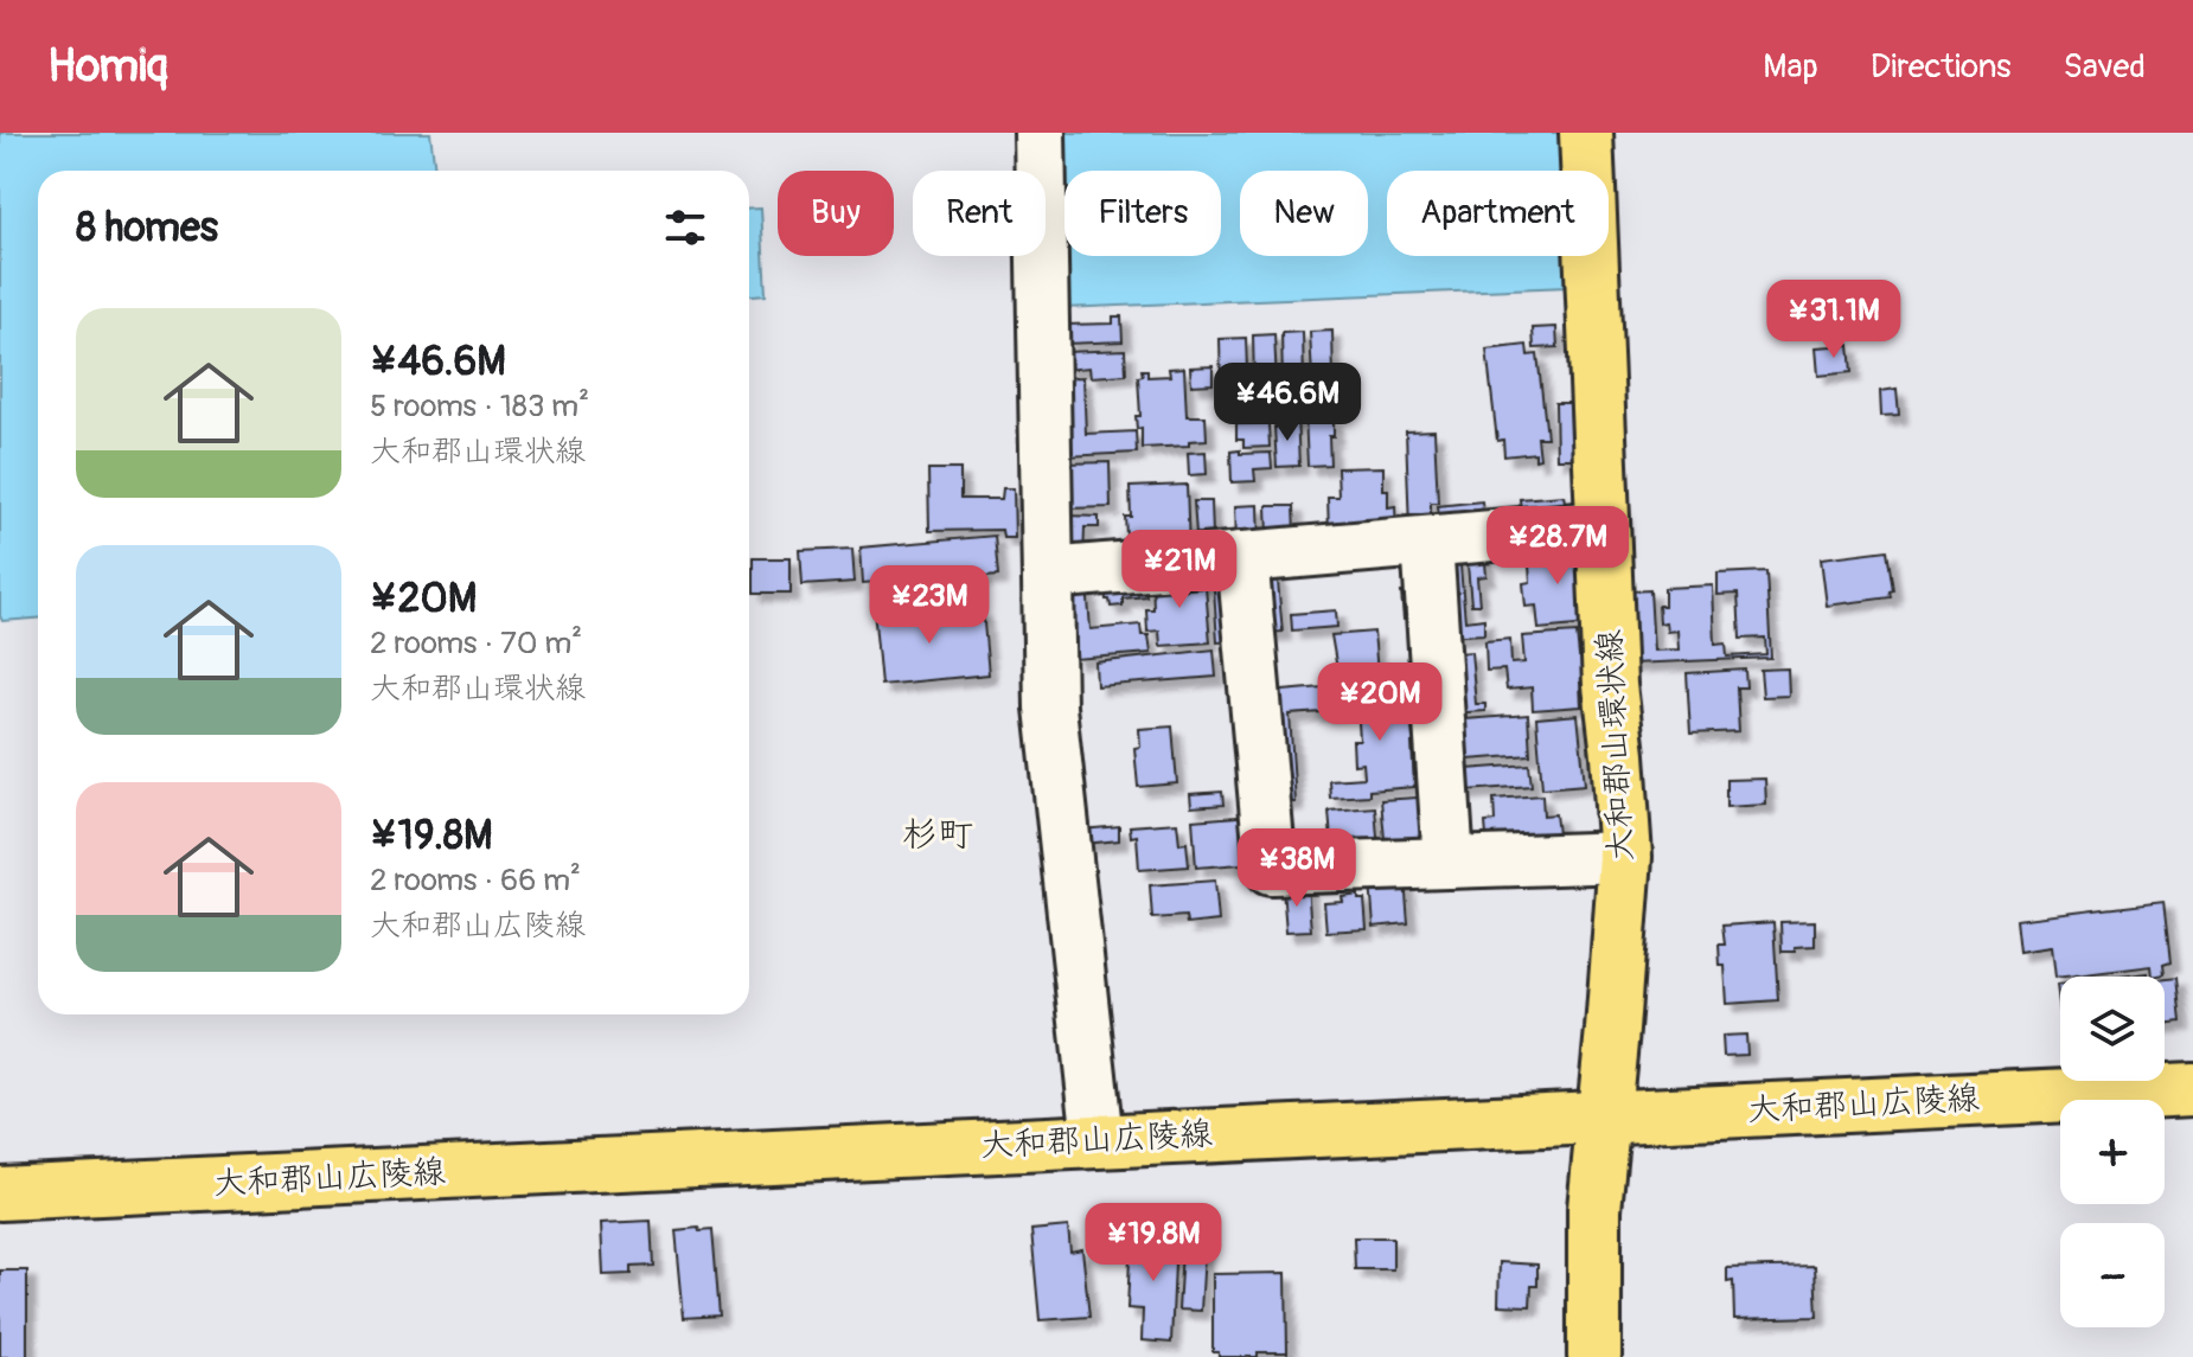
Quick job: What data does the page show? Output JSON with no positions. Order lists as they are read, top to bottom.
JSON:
{
  "streets": {
    "main road": ["大和郡山環状線", "大和郡山広陵線"]
  },
  "crossings": [
    ["大和郡山環状線", "大和郡山広陵線"]
  ],
  "districts": ["杉町"],
  "page": {
    "header": "Homiq",
    "nav": ["Map", "Directions", "Saved"],
    "chip": [
      "Buy",
      "Rent",
      "Filters",
      "New",
      "Apartment"
    ],
    "heading": "8 homes",
    "price": [
      "¥31.1M",
      "¥46.6M",
      "¥28.7M",
      "¥21M",
      "¥23M",
      "¥20M",
      "¥38M",
      "¥19.8M"
    ],
    "list": [
      {
        "name": "¥46.6M",
        "note": "5 rooms · 183 m² · 大和郡山環状線"
      },
      {
        "name": "¥20M",
        "note": "2 rooms · 70 m² · 大和郡山環状線"
      },
      {
        "name": "¥19.8M",
        "note": "2 rooms · 66 m² · 大和郡山広陵線"
      }
    ],
    "map_buttons": ["+", "−"]
  }
}
